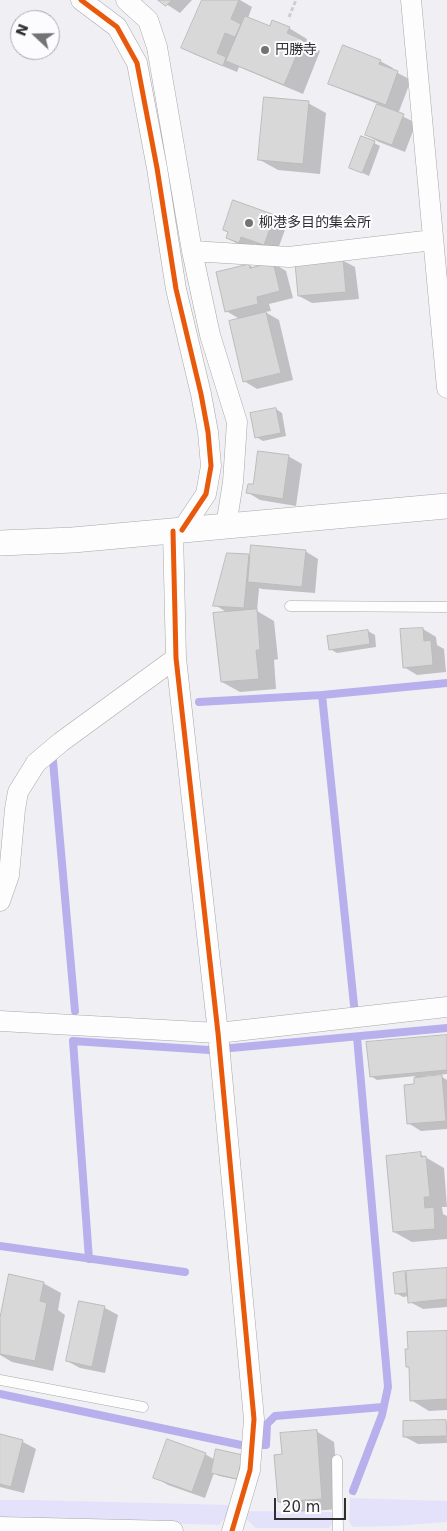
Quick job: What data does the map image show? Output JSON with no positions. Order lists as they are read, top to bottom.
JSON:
{
  "places": ["円勝寺", "柳港多目的集会所"],
  "scale_bar": "20 m",
  "north": "left"
}
